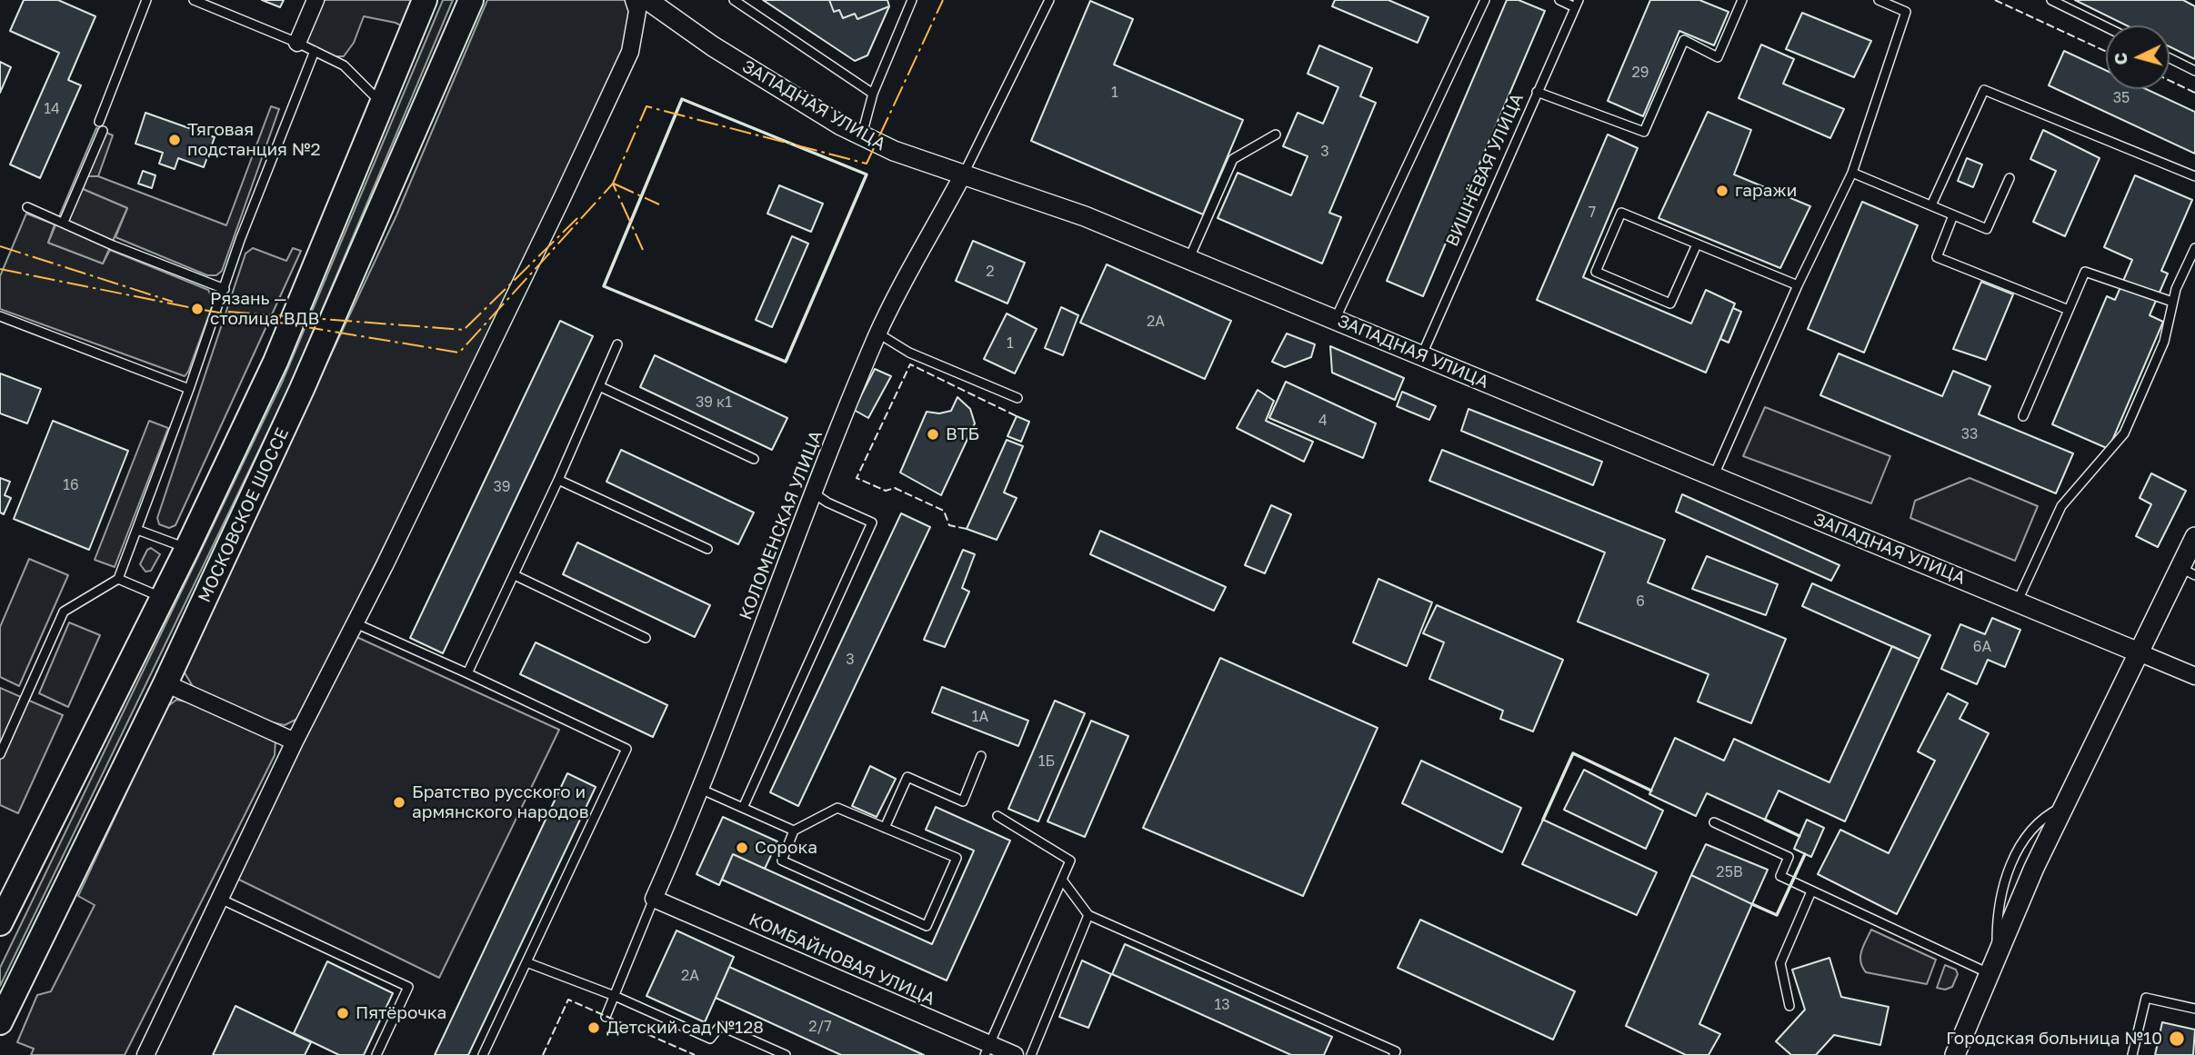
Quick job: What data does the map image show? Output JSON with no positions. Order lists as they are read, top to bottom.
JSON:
{
  "streets": {
    "main road": ["МОСКОВСКОЕ ШОССЕ"],
    "street": ["ЗАПАДНАЯ УЛИЦА", "КОЛОМЕНСКАЯ УЛИЦА", "КОМБАЙНОВАЯ УЛИЦА"],
    "lane": ["ВИШНЁВАЯ УЛИЦА"]
  },
  "crossings": [
    ["ЗАПАДНАЯ УЛИЦА", "ВИШНЁВАЯ УЛИЦА"],
    ["ЗАПАДНАЯ УЛИЦА", "КОЛОМЕНСКАЯ УЛИЦА"],
    ["КОЛОМЕНСКАЯ УЛИЦА", "КОМБАЙНОВАЯ УЛИЦА"]
  ],
  "places": [
    "Тяговая подстанция №2",
    "гаражи",
    "Рязань — столица ВДВ",
    "ВТБ",
    "Братство русского и армянского народов",
    "Сорока",
    "Пятёрочка",
    "Детский сад №128",
    "Городская больница №10"
  ],
  "house_numbers": [
    "29",
    "1",
    "35",
    "14",
    "3",
    "7",
    "2",
    "2А",
    "1",
    "39 к1",
    "4",
    "33",
    "16",
    "39",
    "6",
    "6А",
    "3",
    "1А",
    "1Б",
    "25В",
    "2А",
    "13",
    "2/7"
  ],
  "north": "left"
}
